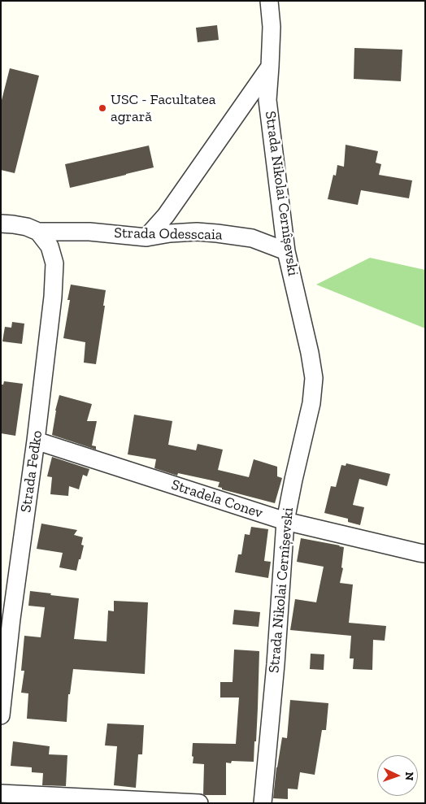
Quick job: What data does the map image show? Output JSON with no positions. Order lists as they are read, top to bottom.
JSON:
{
  "streets": {
    "street": [
      "Strada Nikolai Cernîșevski",
      "Strada Odesscaia",
      "Strada Fedko",
      "Stradela Conev"
    ]
  },
  "crossings": [
    ["Strada Nikolai Cernîșevski", "Strada Odesscaia"],
    ["Strada Nikolai Cernîșevski", "Stradela Conev"],
    ["Strada Odesscaia", "Strada Fedko"],
    ["Strada Fedko", "Stradela Conev"]
  ],
  "places": ["USC - Facultatea agrară"],
  "north": "right"
}
